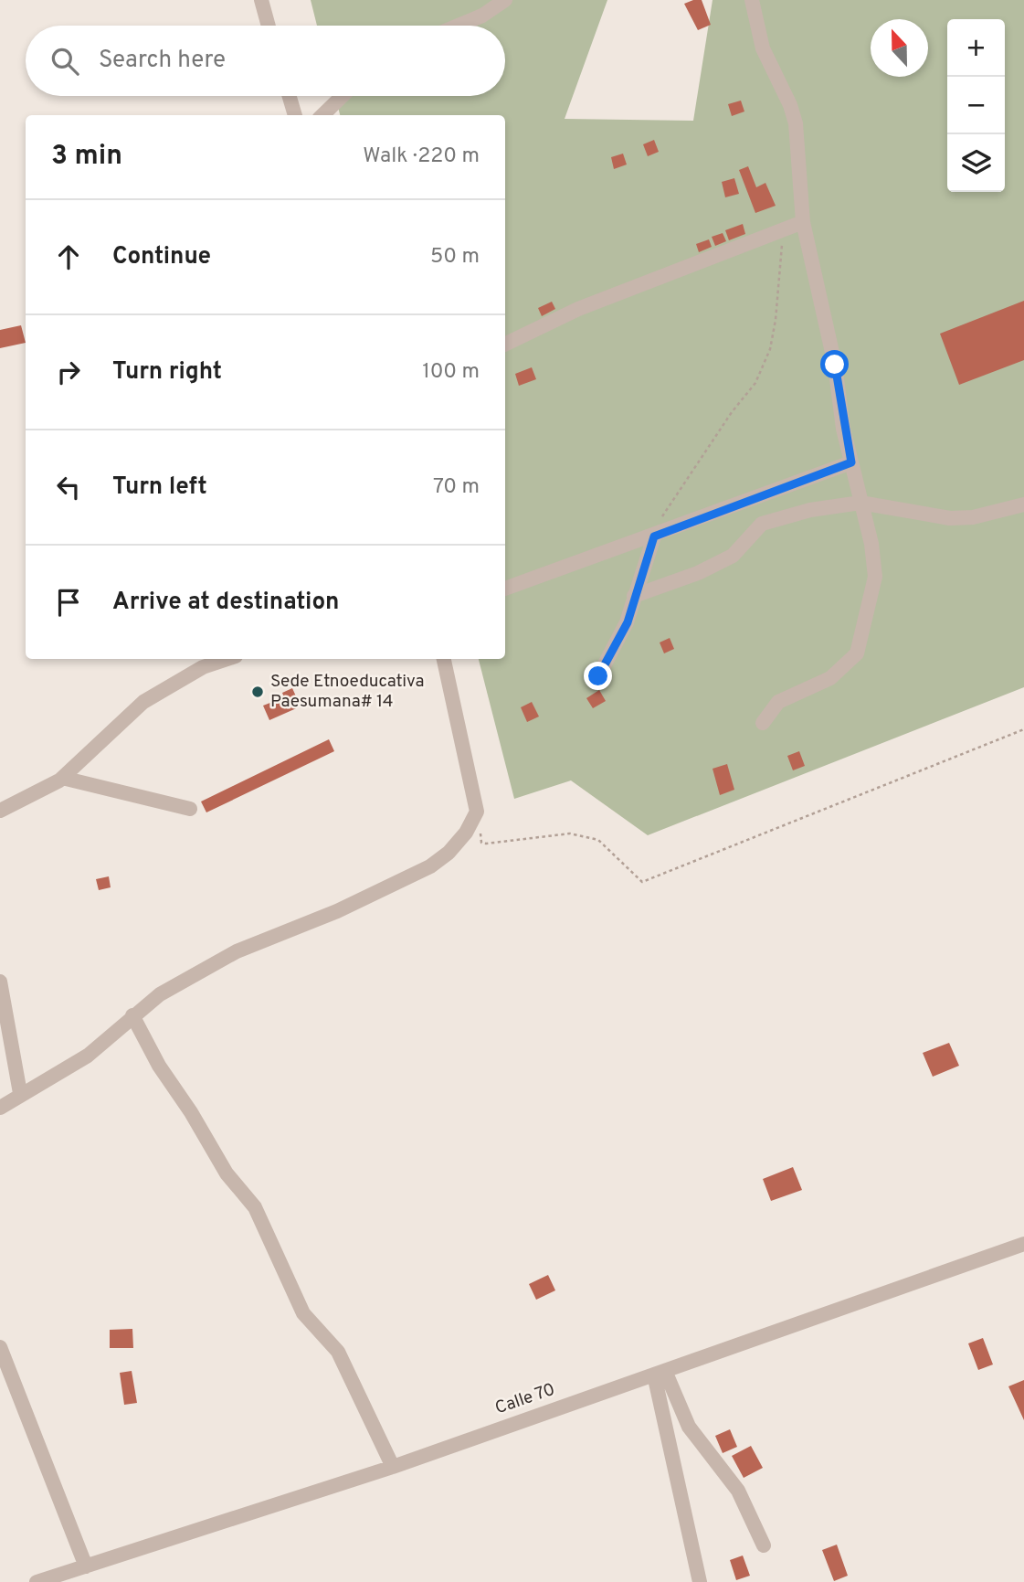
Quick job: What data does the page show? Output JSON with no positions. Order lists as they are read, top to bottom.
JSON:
{
  "streets": {
    "street": ["Calle 70"]
  },
  "places": ["Sede Etnoeducativa Paesumana# 14"],
  "north": "top",
  "page": {
    "map_buttons": ["+", "−"],
    "search": "Search here",
    "heading": ["3 min", "Walk · 220 m"],
    "list": [
      ["Continue", "50 m"],
      ["Turn right", "100 m"],
      ["Turn left", "70 m"],
      "Arrive at destination"
    ]
  }
}
